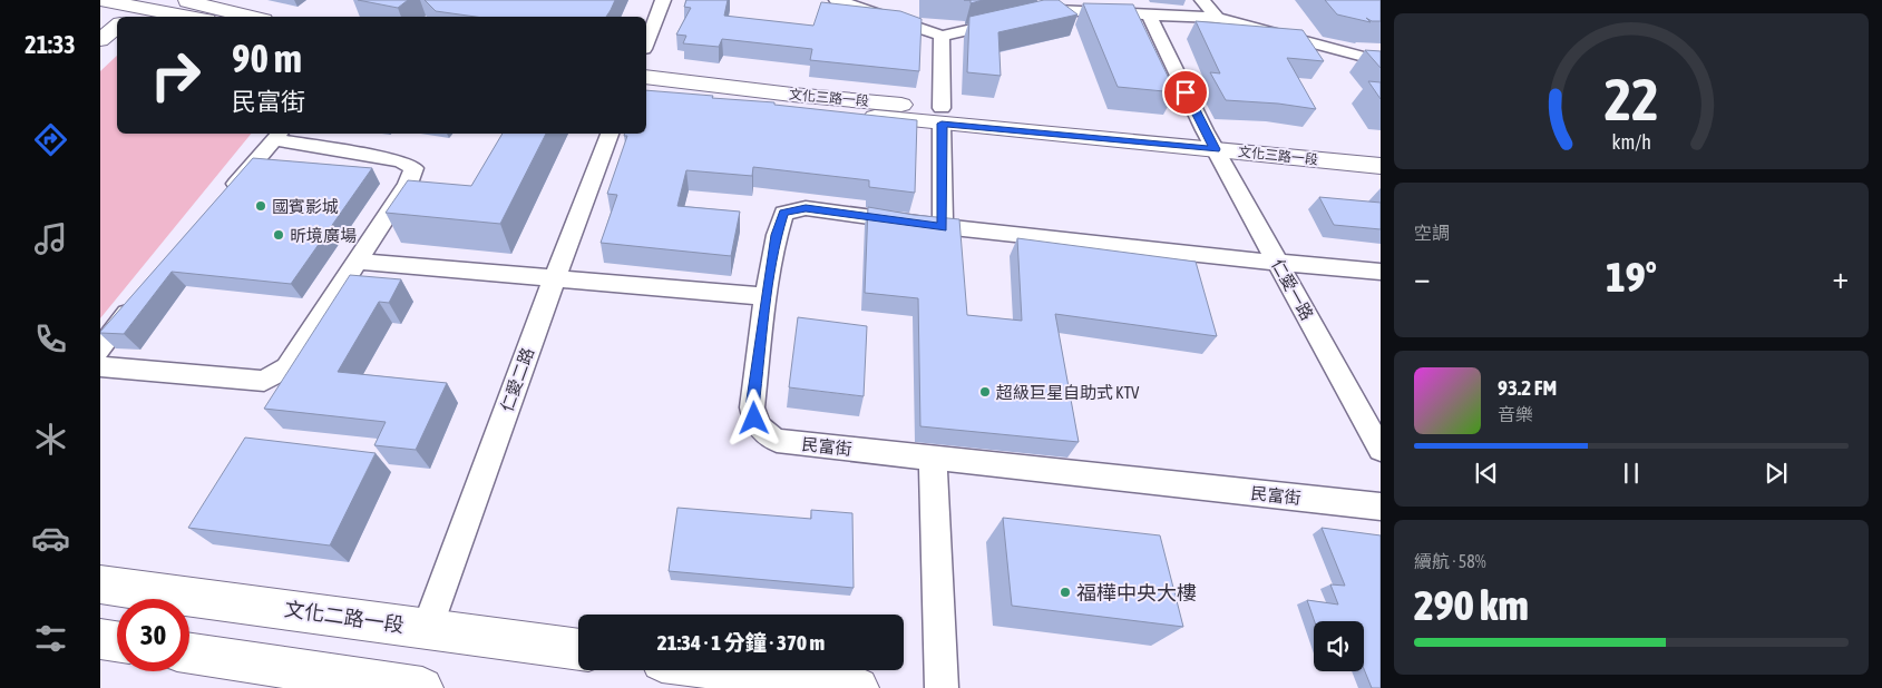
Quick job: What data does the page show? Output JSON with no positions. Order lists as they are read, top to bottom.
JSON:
{
  "streets": {
    "street": [
      "文化三路一段",
      "仁愛一路",
      "仁愛二路",
      "民富街",
      "文化二路一段"
    ]
  },
  "crossings": [
    ["文化三路一段", "仁愛一路"],
    ["仁愛一路", "民富街"],
    ["仁愛二路", "文化二路一段"]
  ],
  "places": [
    "國賓影城",
    "昕境廣場",
    "超級巨星自助式 KTV",
    "福樺中央大樓"
  ],
  "page": {
    "tabs": "21:33",
    "turn": ["90 m", "民富街"],
    "tile": [
      "空調",
      ["續航 · 58%", "290 km"]
    ],
    "heat": ["−", "19°", "+"],
    "song": ["93.2 FM", "音樂"],
    "limit": "30",
    "trip": "21:34 · 1 分鐘 · 370 m",
    "gauge": ["22", "km/h"]
  }
}
